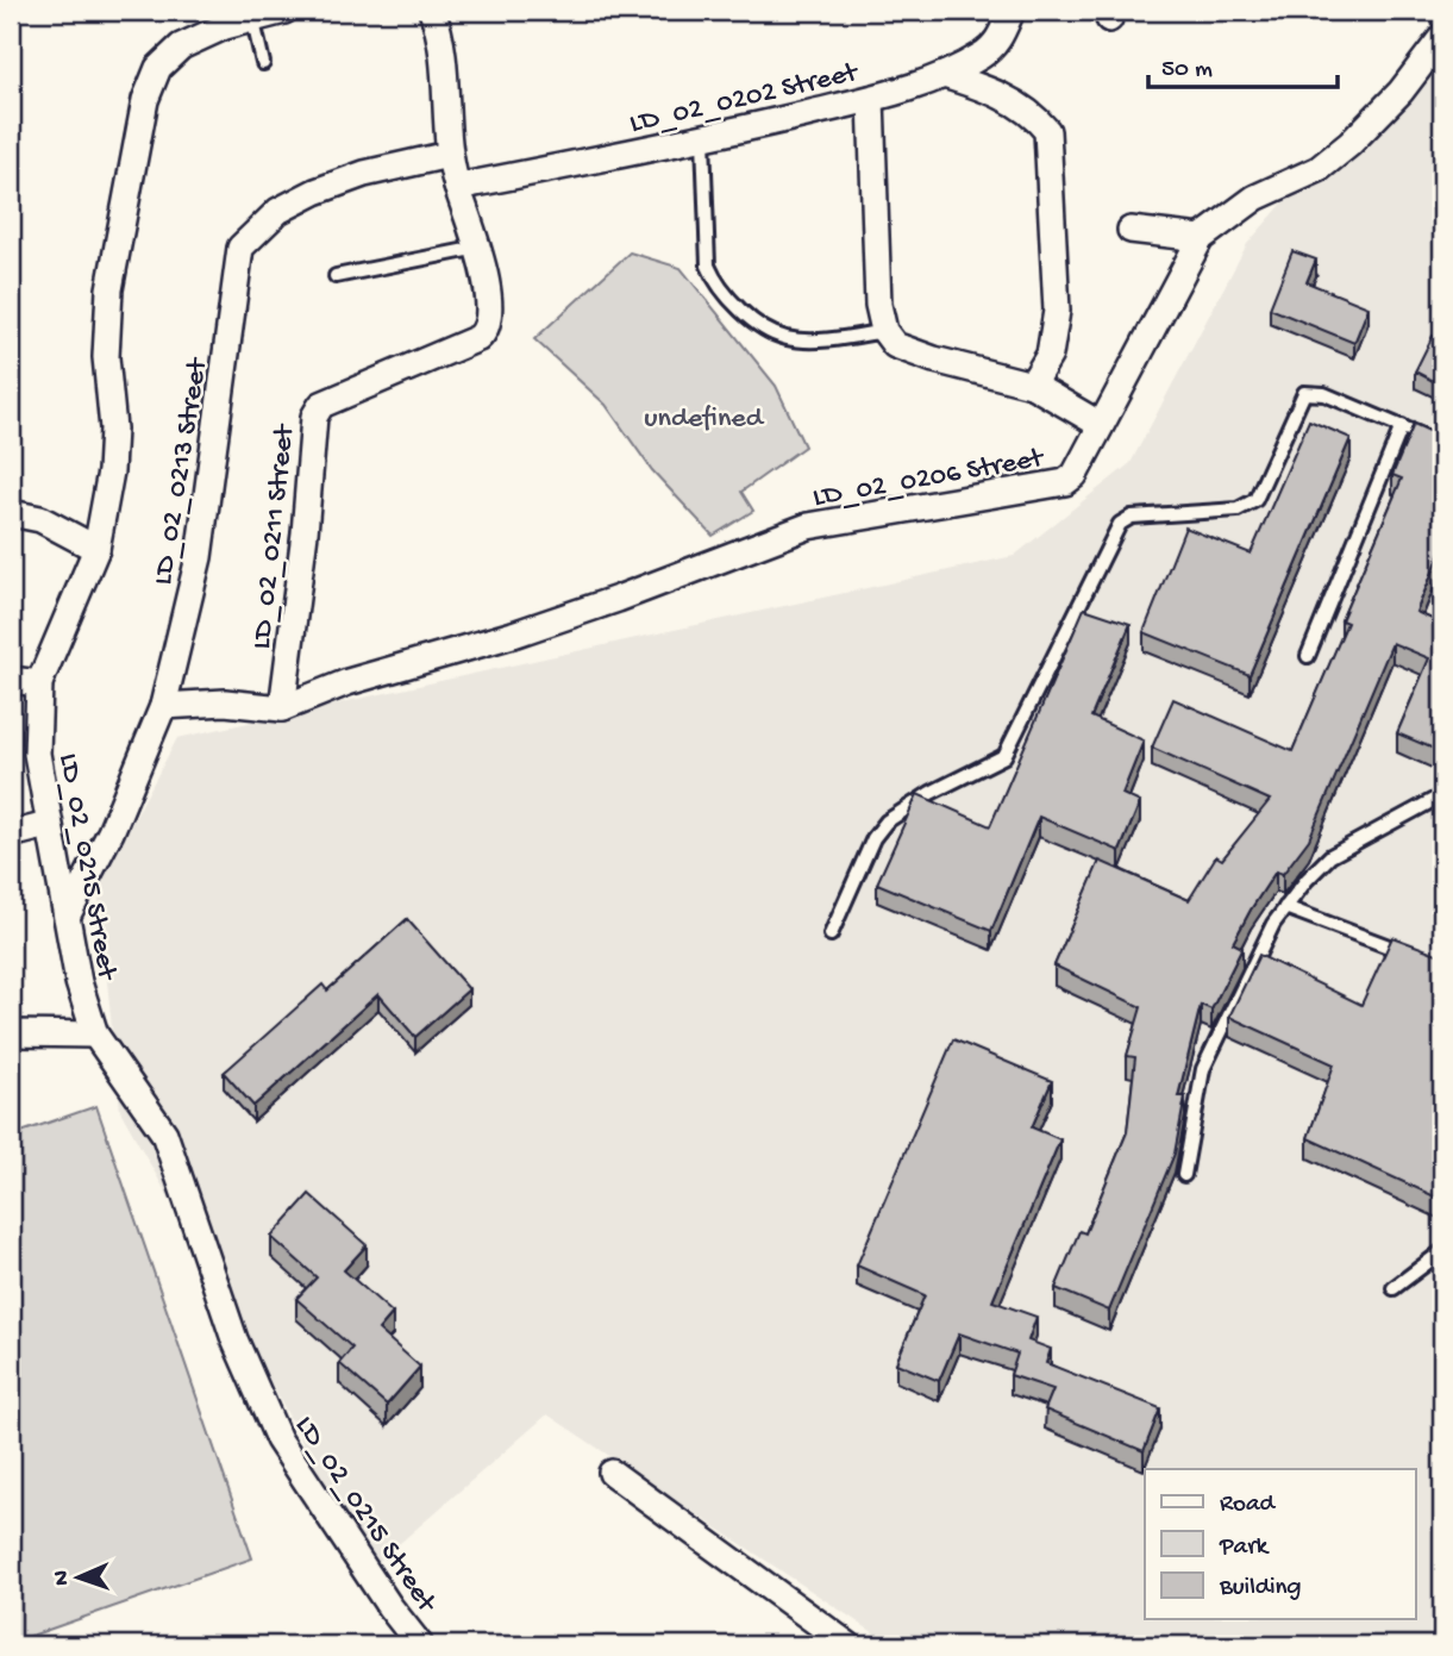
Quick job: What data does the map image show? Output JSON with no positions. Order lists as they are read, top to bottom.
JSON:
{
  "streets": {
    "street": [
      "LD_02_0202 Street",
      "LD_02_0213 Street",
      "LD_02_0206 Street",
      "LD_02_0211 Street",
      "LD_02_0215 Street"
    ]
  },
  "crossings": [
    ["LD_02_0213 Street", "LD_02_0215 Street"],
    ["LD_02_0206 Street", "LD_02_0211 Street"]
  ],
  "parks": ["undefined"],
  "legend": ["Road", "Park", "Building"],
  "scale_bar": "50 m",
  "north": "left"
}
